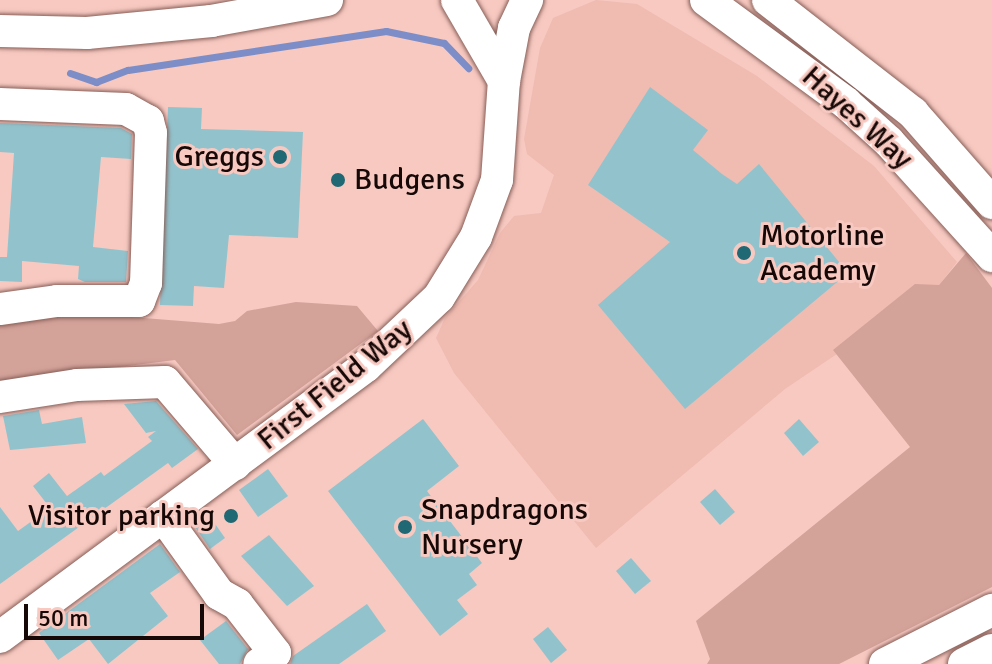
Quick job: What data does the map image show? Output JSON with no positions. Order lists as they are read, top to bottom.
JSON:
{
  "streets": {
    "street": ["Hayes Way", "First Field Way"]
  },
  "places": [
    "Greggs",
    "Budgens",
    "Motorline Academy",
    "Visitor parking",
    "Snapdragons Nursery"
  ],
  "scale_bar": "50 m"
}
